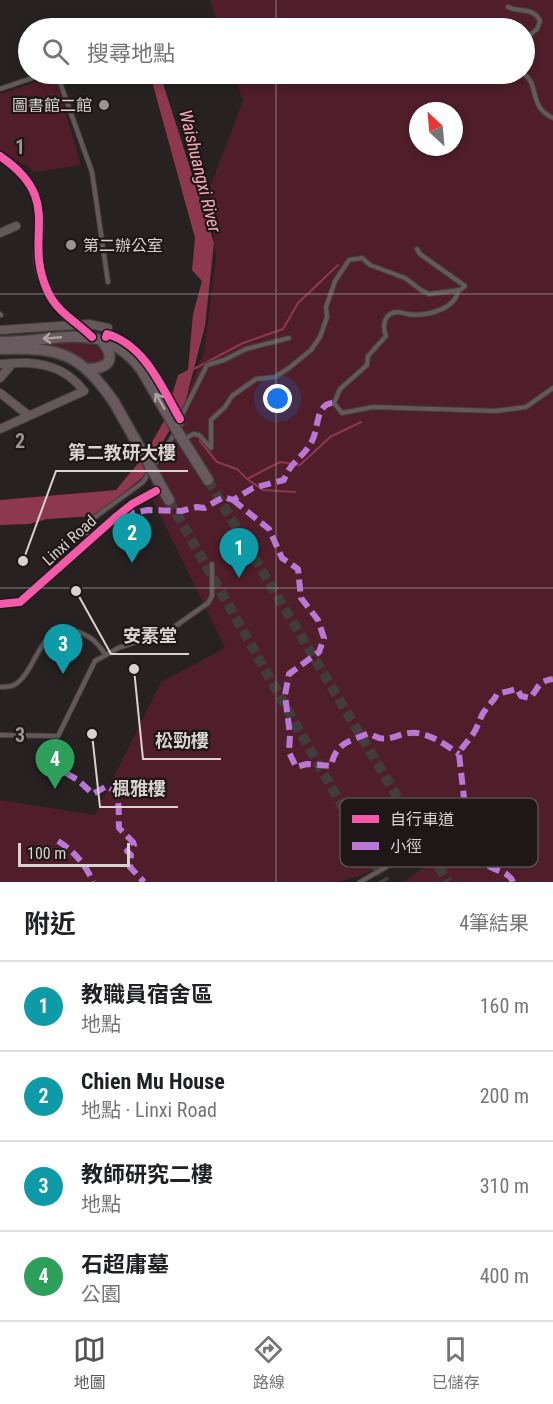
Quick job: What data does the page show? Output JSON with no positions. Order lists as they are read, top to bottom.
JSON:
{
  "streets": {
    "street": ["Linxi Road"]
  },
  "water": ["Waishuangxi River"],
  "places": [
    "圖書館二館",
    "第二辦公室",
    "第二教研大樓",
    "安素堂",
    "松勁樓",
    "楓雅樓"
  ],
  "legend": ["自行車道", "小徑"],
  "scale_bar": "100 m",
  "north": "top left",
  "page": {
    "search": "搜尋地點",
    "pins": [
      "2",
      "1",
      "3",
      "4"
    ],
    "scale": "100 m",
    "heading": ["附近", "4筆結果"],
    "list": [
      {
        "mark": "1",
        "name": "教職員宿舍區",
        "note": "地點",
        "value": "160 m"
      },
      {
        "mark": "2",
        "name": "Chien Mu House",
        "note": "地點 · Linxi Road",
        "value": "200 m"
      },
      {
        "mark": "3",
        "name": "教師研究二樓",
        "note": "地點",
        "value": "310 m"
      },
      {
        "mark": "4",
        "name": "石超庸墓",
        "note": "公園",
        "value": "400 m"
      }
    ],
    "nav": ["地圖", "路線", "已儲存"]
  },
  "grid": {
    "rows": ["1", "2", "3"]
  }
}
